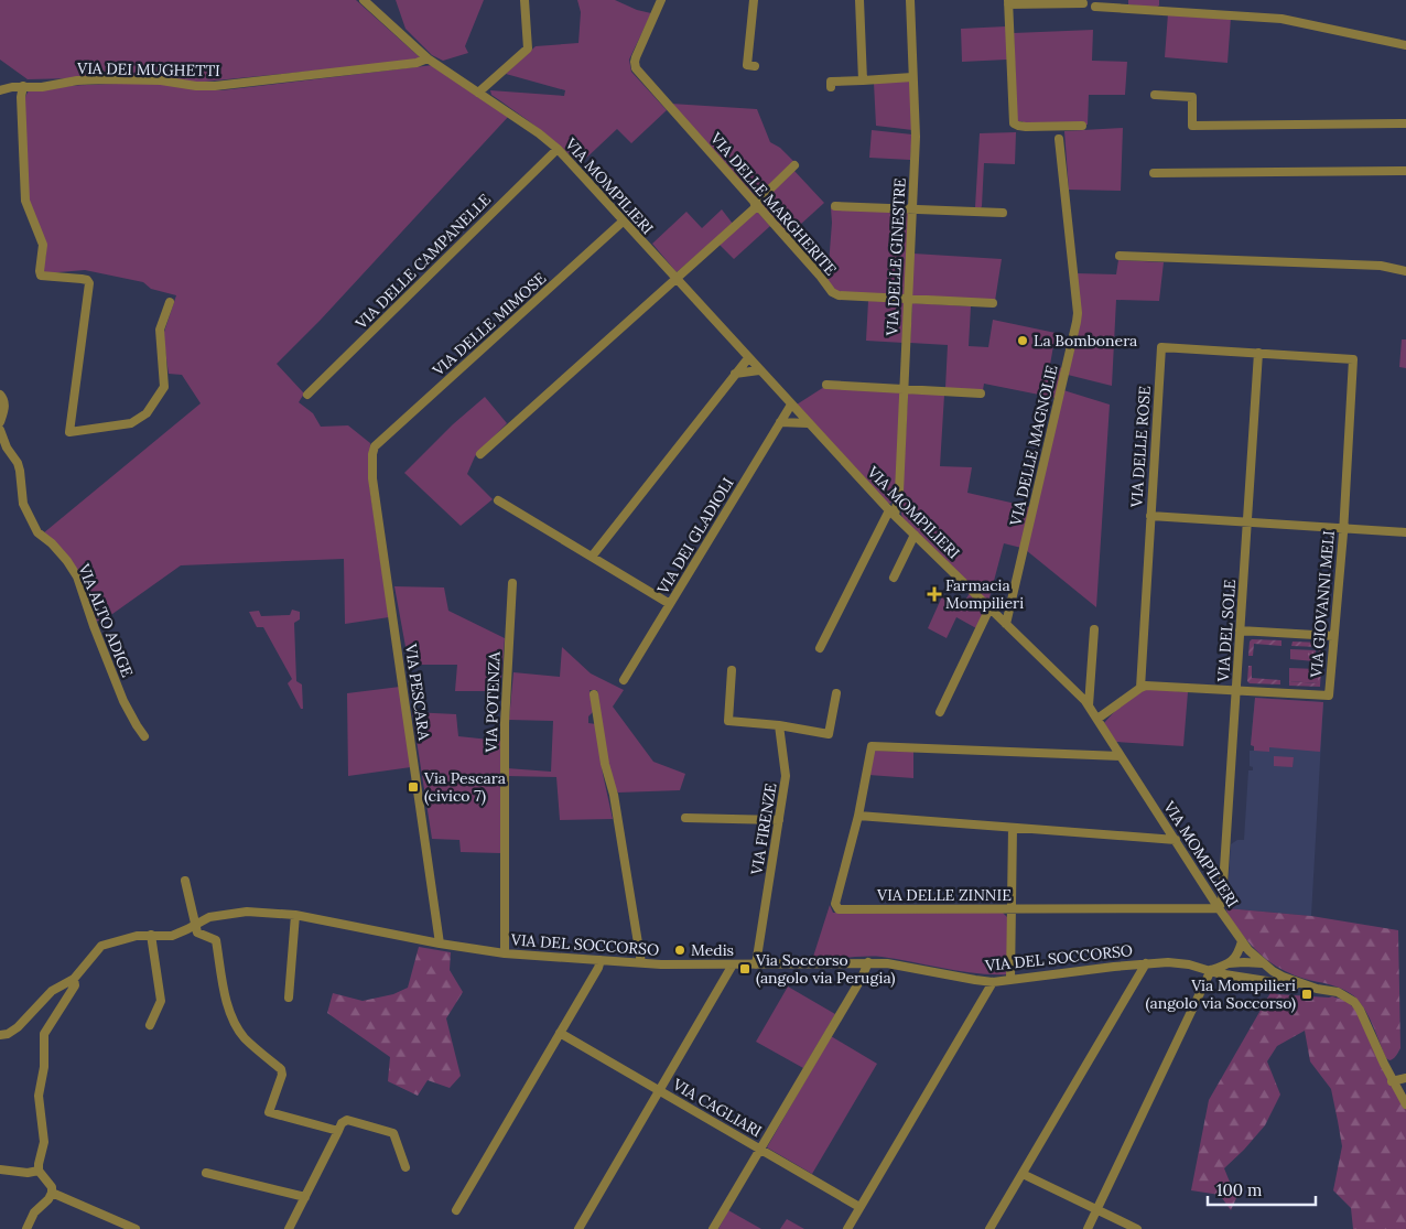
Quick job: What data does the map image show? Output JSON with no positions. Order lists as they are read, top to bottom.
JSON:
{
  "streets": {
    "street": [
      "VIA DEI MUGHETTI",
      "VIA MOMPILIERI",
      "VIA DELLE MARGHERITE",
      "VIA DELLE GINESTRE",
      "VIA DELLE CAMPANELLE",
      "VIA DELLE MIMOSE",
      "VIA DELLE MAGNOLIE",
      "VIA DELLE ROSE",
      "VIA DEI GLADIOLI",
      "VIA GIOVANNI MELI",
      "VIA ALTO ADIGE",
      "VIA DEL SOLE",
      "VIA PESCARA",
      "VIA POTENZA",
      "VIA FIRENZE",
      "VIA DELLE ZINNIE",
      "VIA DEL SOCCORSO",
      "VIA CAGLIARI"
    ]
  },
  "crossings": [
    ["VIA DEI MUGHETTI", "VIA MOMPILIERI"],
    ["VIA MOMPILIERI", "VIA DELLE GINESTRE"],
    ["VIA MOMPILIERI", "VIA DELLE CAMPANELLE"],
    ["VIA MOMPILIERI", "VIA DELLE MIMOSE"],
    ["VIA MOMPILIERI", "VIA DELLE MAGNOLIE"],
    ["VIA MOMPILIERI", "VIA DEI GLADIOLI"],
    ["VIA MOMPILIERI", "VIA DEL SOLE"],
    ["VIA MOMPILIERI", "VIA DELLE ZINNIE"],
    ["VIA MOMPILIERI", "VIA DEL SOCCORSO"],
    ["VIA DELLE MARGHERITE", "VIA DELLE GINESTRE"],
    ["VIA DELLE MIMOSE", "VIA PESCARA"],
    ["VIA DELLE ROSE", "VIA GIOVANNI MELI"],
    ["VIA DELLE ROSE", "VIA DEL SOLE"],
    ["VIA GIOVANNI MELI", "VIA DEL SOLE"],
    ["VIA DEL SOLE", "VIA DELLE ZINNIE"],
    ["VIA PESCARA", "VIA DEL SOCCORSO"],
    ["VIA POTENZA", "VIA DEL SOCCORSO"],
    ["VIA FIRENZE", "VIA DEL SOCCORSO"]
  ],
  "places": {
    "other": ["La Bombonera", "Medis"],
    "health": ["Farmacia Mompilieri"],
    "transit": ["Via Pescara (civico 7)", "Via Soccorso (angolo via Perugia)", "Via Mompilieri (angolo via Soccorso)"]
  },
  "scale_bar": "100 m"
}
